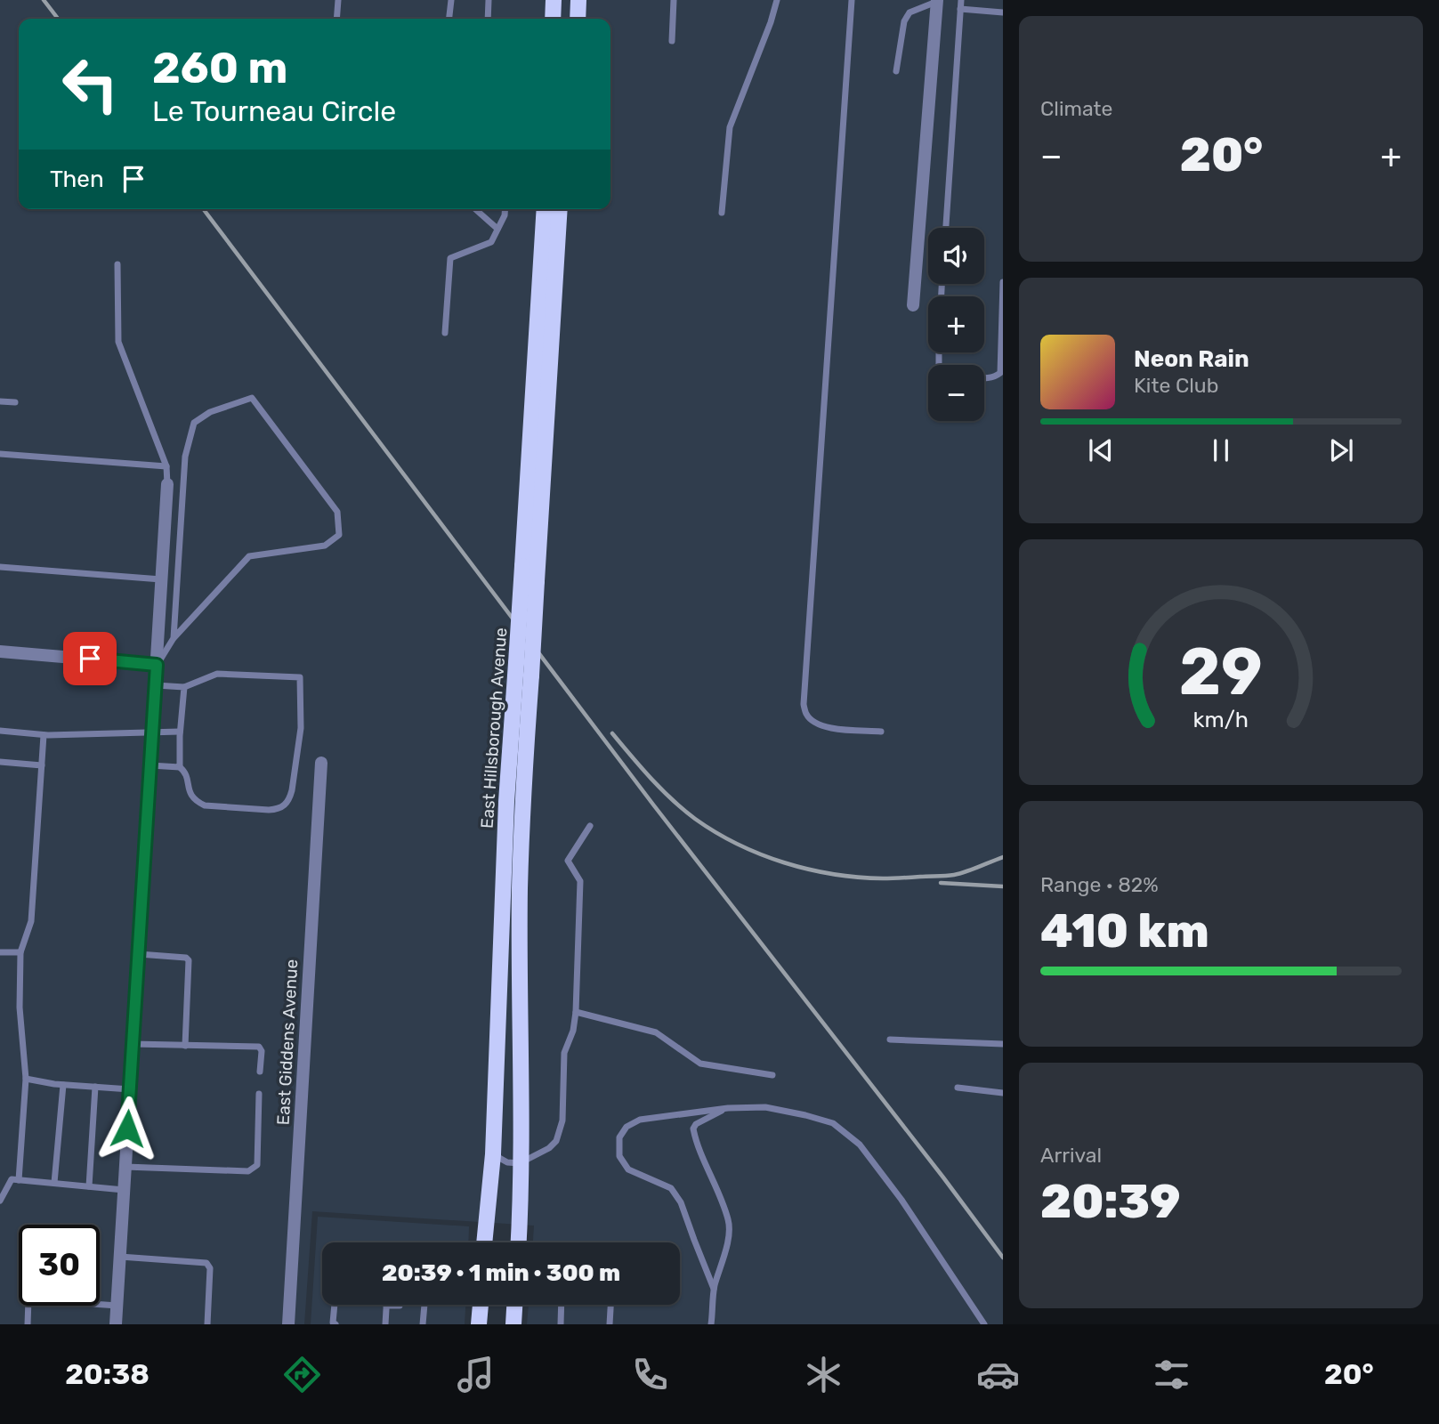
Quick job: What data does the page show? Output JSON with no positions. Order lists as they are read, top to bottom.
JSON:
{
  "streets": {
    "main road": ["East Hillsborough Avenue"],
    "street": ["East Giddens Avenue"]
  },
  "page": {
    "tile": [
      "Climate",
      ["Range · 82%", "410 km"],
      ["Arrival", "20:39"]
    ],
    "turn": ["260 m", "Le Tourneau Circle"],
    "heat": ["−", "20°", "+"],
    "then": "Then",
    "map_buttons": ["+", "−"],
    "song": ["Neon Rain", "Kite Club"],
    "limit": "30",
    "trip": "20:39 · 1 min · 300 m",
    "tabs": ["20:38", "20°"],
    "gauge": ["29", "km/h"]
  }
}
